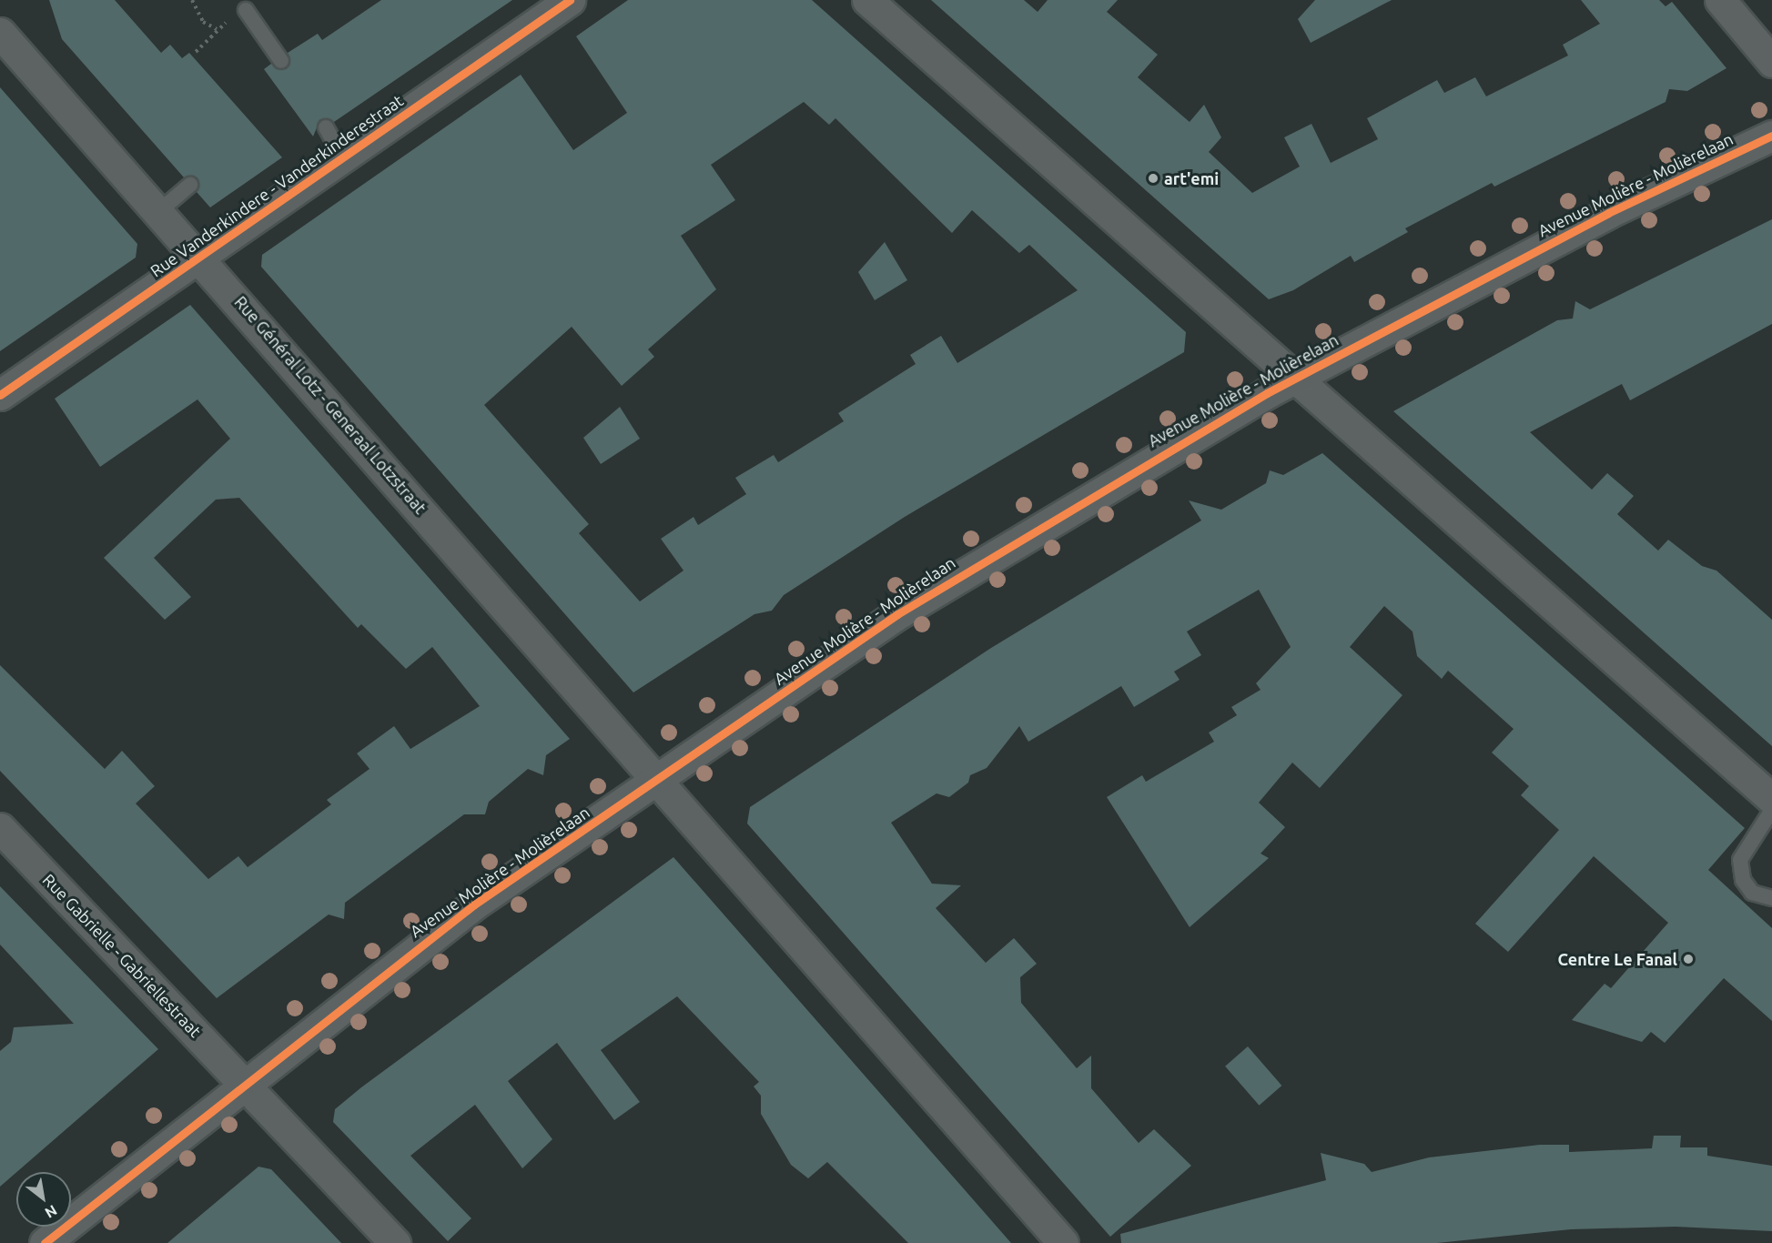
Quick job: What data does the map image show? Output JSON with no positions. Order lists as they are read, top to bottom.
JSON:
{
  "streets": {
    "street": [
      "Avenue Molière - Molièrelaan",
      "Rue Vanderkindere - Vanderkinderestraat",
      "Rue Général Lotz - Generaal Lotzstraat",
      "Rue Gabrielle - Gabriellestraat"
    ]
  },
  "crossings": [
    ["Avenue Molière - Molièrelaan", "Rue Général Lotz - Generaal Lotzstraat"],
    ["Avenue Molière - Molièrelaan", "Rue Gabrielle - Gabriellestraat"],
    ["Rue Vanderkindere - Vanderkinderestraat", "Rue Général Lotz - Generaal Lotzstraat"]
  ],
  "places": ["art'emi", "Centre Le Fanal"],
  "north": "bottom right"
}
